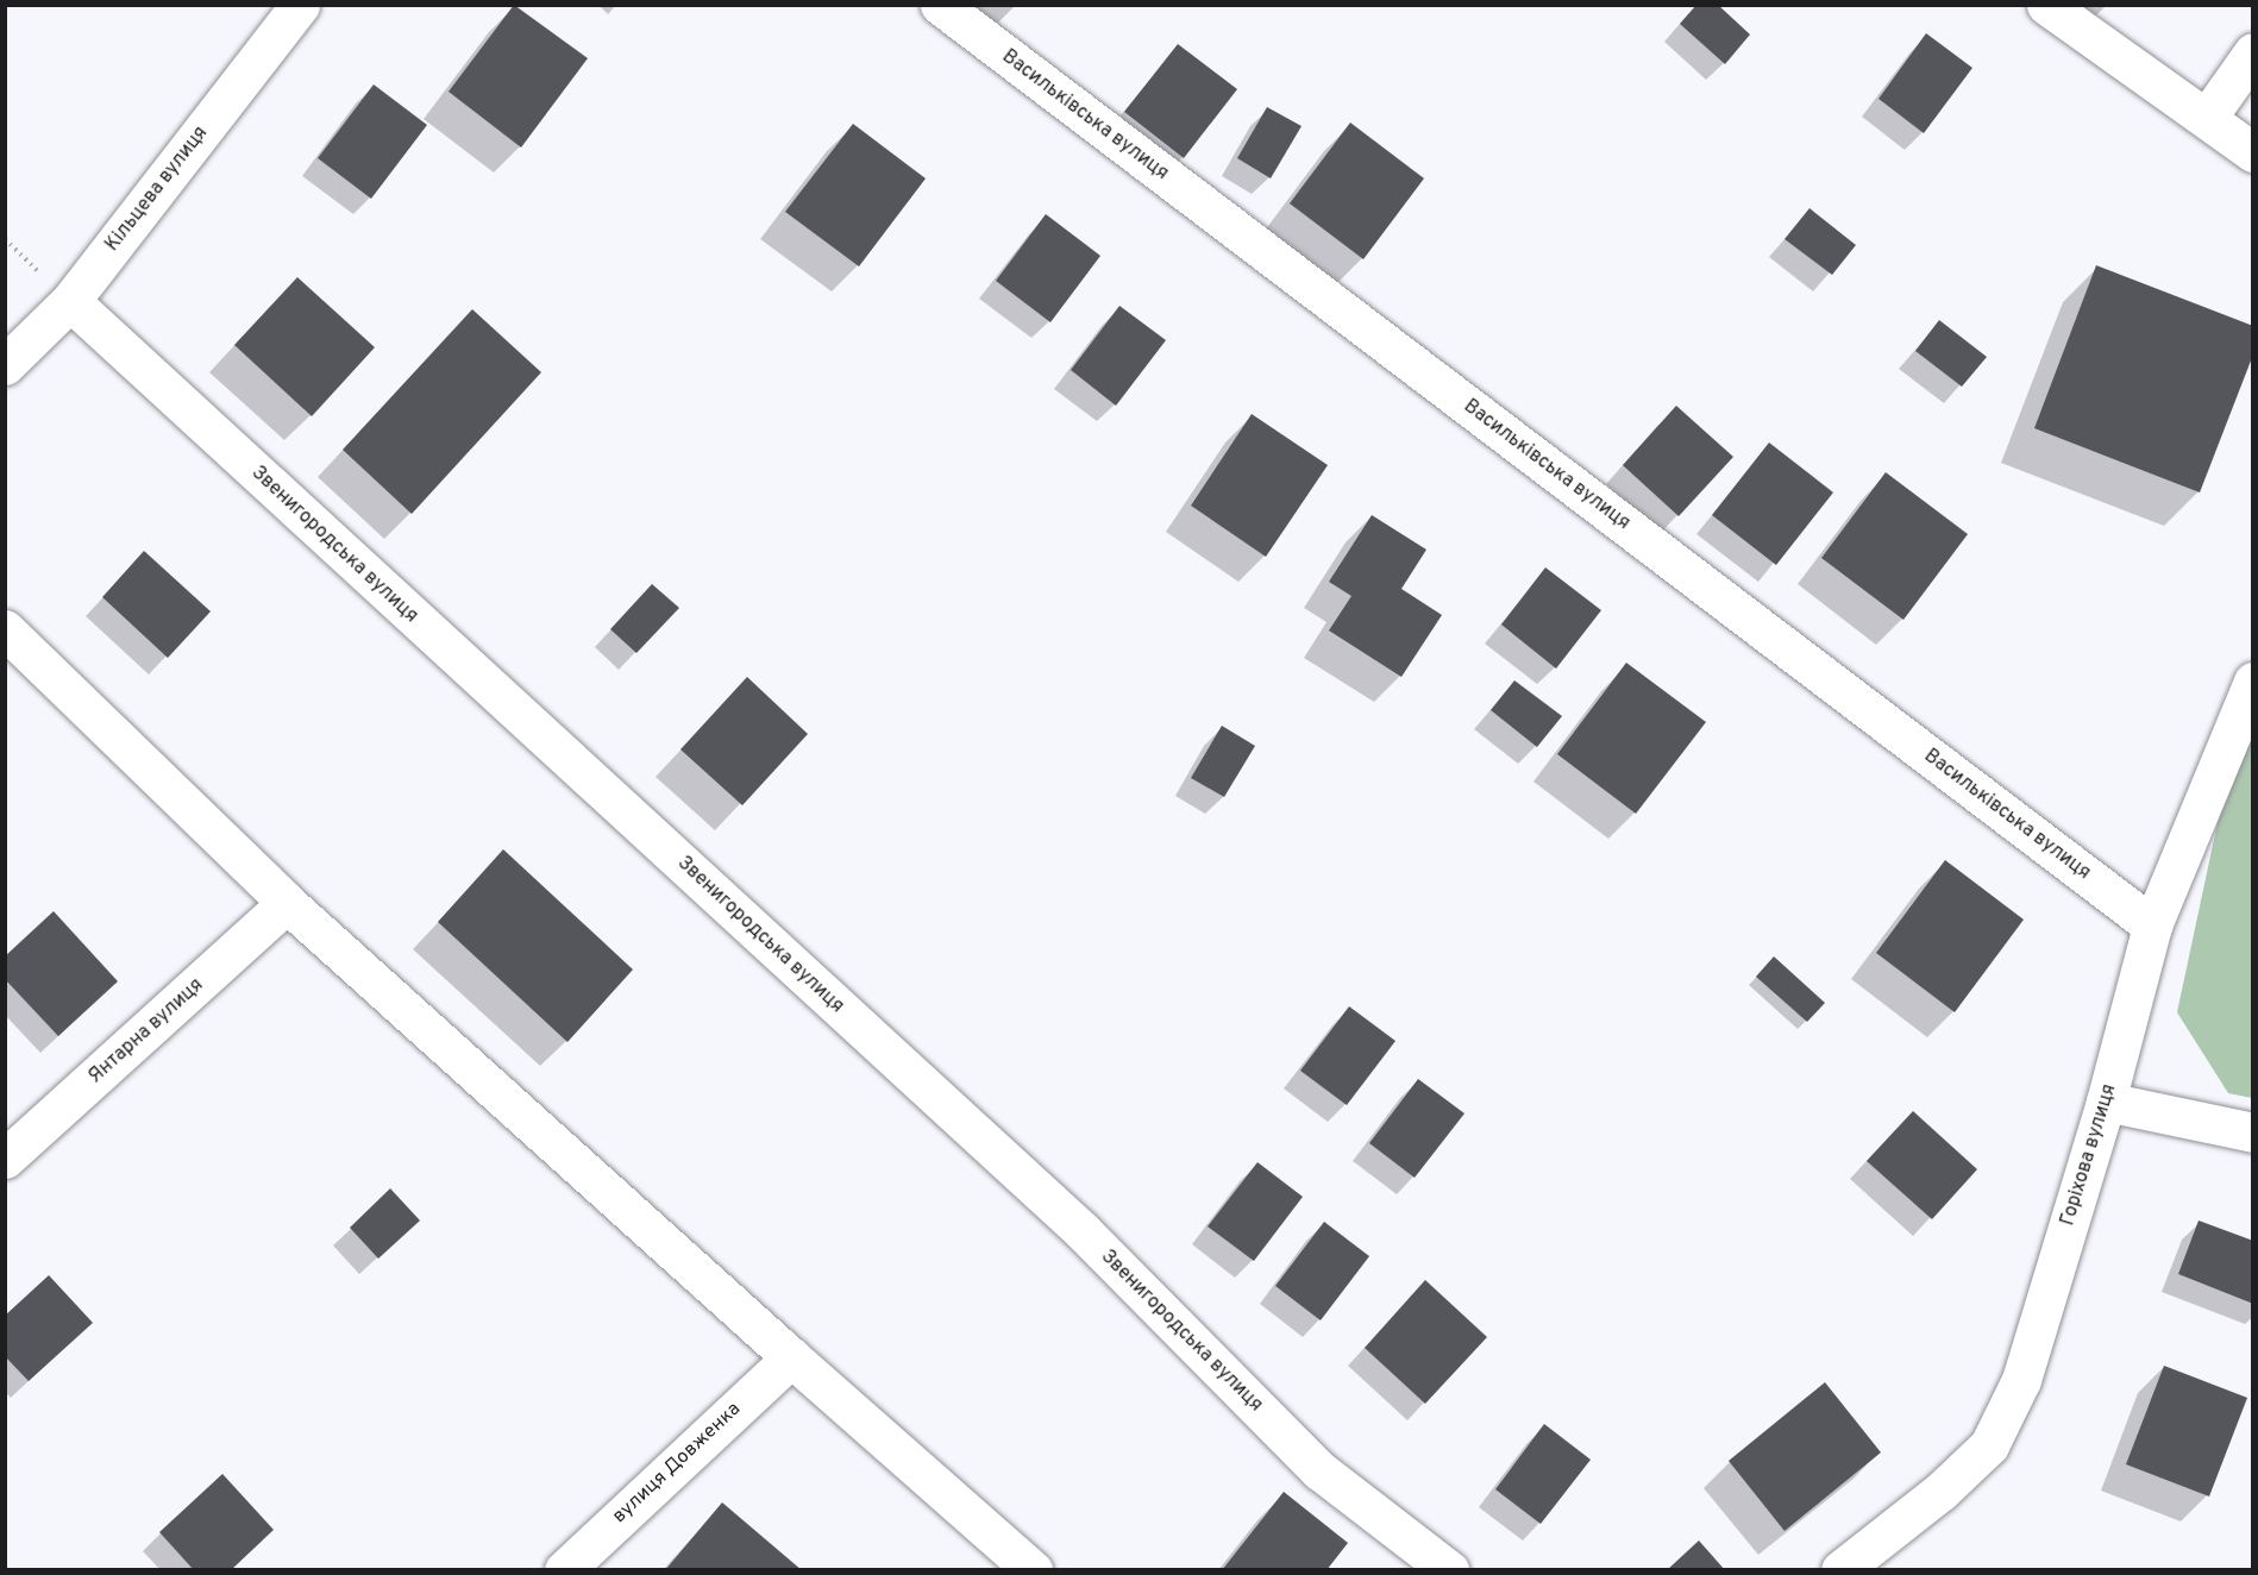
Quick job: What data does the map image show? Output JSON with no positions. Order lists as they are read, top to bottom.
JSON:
{
  "streets": {
    "street": [
      "Васильківська вулиця",
      "Кільцева вулиця",
      "Звенигородська вулиця",
      "Янтарна вулиця",
      "Горіхова вулиця",
      "вулиця Довженка"
    ]
  },
  "crossings": [
    ["Васильківська вулиця", "Горіхова вулиця"],
    ["Кільцева вулиця", "Звенигородська вулиця"]
  ]
}
